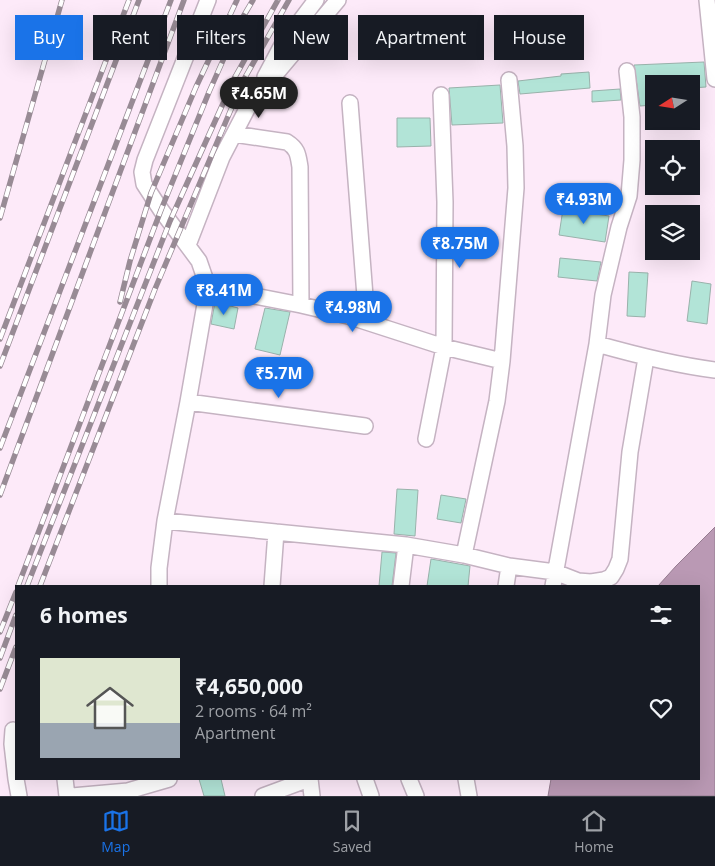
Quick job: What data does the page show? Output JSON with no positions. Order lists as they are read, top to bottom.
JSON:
{
  "north": "left",
  "page": {
    "chip": [
      "Buy",
      "Rent",
      "Filters",
      "New",
      "Apartment",
      "House"
    ],
    "price": [
      "₹4.65M",
      "₹4.93M",
      "₹8.75M",
      "₹8.41M",
      "₹4.98M",
      "₹5.7M"
    ],
    "heading": "6 homes",
    "list": [
      {
        "name": "₹4,650,000",
        "note": "2 rooms · 64 m² · Apartment"
      }
    ],
    "tabs": ["Map", "Saved", "Home"]
  }
}
